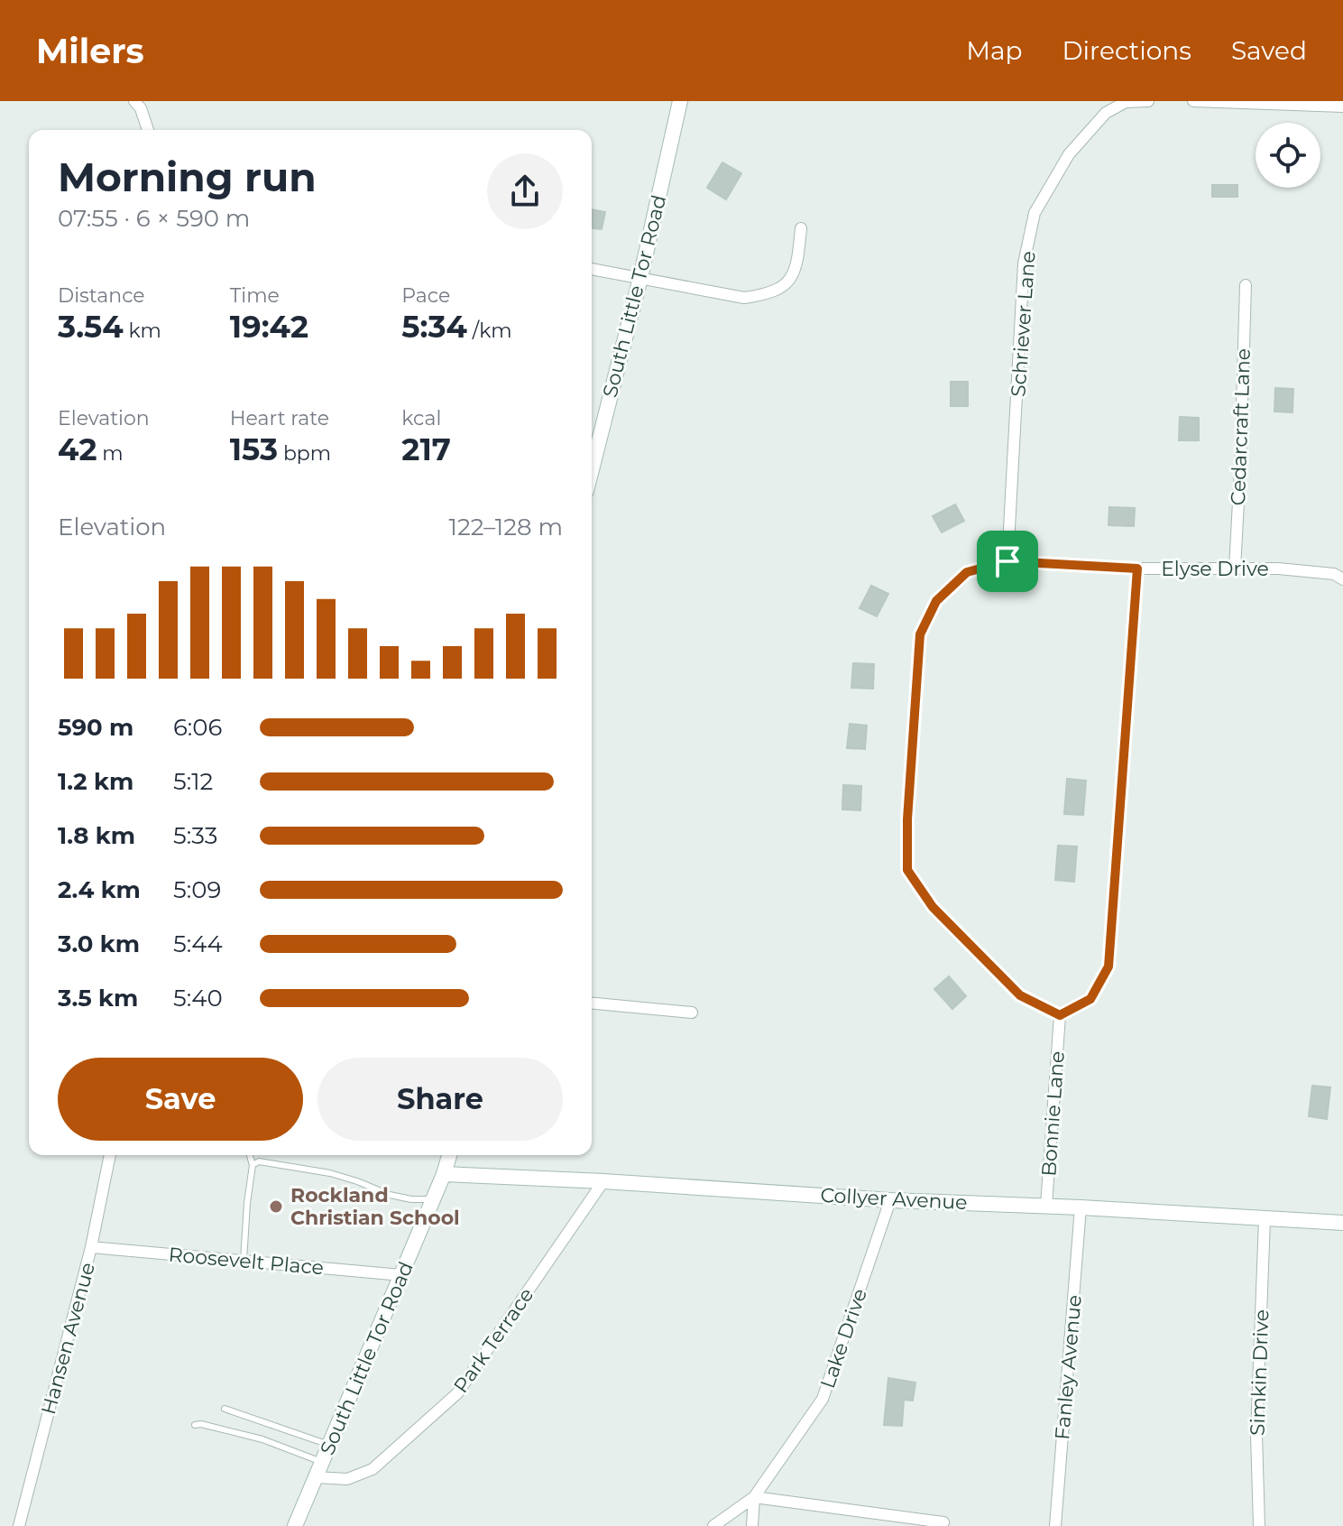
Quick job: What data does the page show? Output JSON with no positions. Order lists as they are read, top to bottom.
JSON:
{
  "streets": {
    "street": [
      "South Little Tor Road",
      "Schriever Lane",
      "Cedarcraft Lane",
      "Elyse Drive",
      "Bonnie Lane",
      "Collyer Avenue",
      "Roosevelt Place",
      "Hansen Avenue",
      "Lake Drive",
      "Park Terrace",
      "Fanley Avenue",
      "Simkin Drive"
    ]
  },
  "crossings": [
    ["South Little Tor Road", "Collyer Avenue"],
    ["South Little Tor Road", "Roosevelt Place"],
    ["South Little Tor Road", "Park Terrace"],
    ["Schriever Lane", "Elyse Drive"],
    ["Cedarcraft Lane", "Elyse Drive"],
    ["Elyse Drive", "Bonnie Lane"],
    ["Bonnie Lane", "Collyer Avenue"],
    ["Collyer Avenue", "Lake Drive"],
    ["Collyer Avenue", "Park Terrace"],
    ["Collyer Avenue", "Fanley Avenue"],
    ["Collyer Avenue", "Simkin Drive"],
    ["Roosevelt Place", "Hansen Avenue"]
  ],
  "places": ["Rockland Christian School"],
  "page": {
    "header": "Milers",
    "nav": ["Map", "Directions", "Saved"],
    "heading": ["Morning run", "07:55 · 6 × 590 m"],
    "stats": [
      ["Distance", "3.54 km"],
      ["Time", "19:42"],
      ["Pace", "5:34 /km"],
      ["Elevation", "42 m"],
      ["Heart rate", "153 bpm"],
      ["kcal", "217"]
    ],
    "chart": ["Elevation", "122–128 m"],
    "list": [
      {
        "name": "590 m",
        "note": "6:06"
      },
      {
        "name": "1.2 km",
        "note": "5:12"
      },
      {
        "name": "1.8 km",
        "note": "5:33"
      },
      {
        "name": "2.4 km",
        "note": "5:09"
      },
      {
        "name": "3.0 km",
        "note": "5:44"
      },
      {
        "name": "3.5 km",
        "note": "5:40"
      }
    ],
    "buttons": ["Save", "Share"]
  }
}
